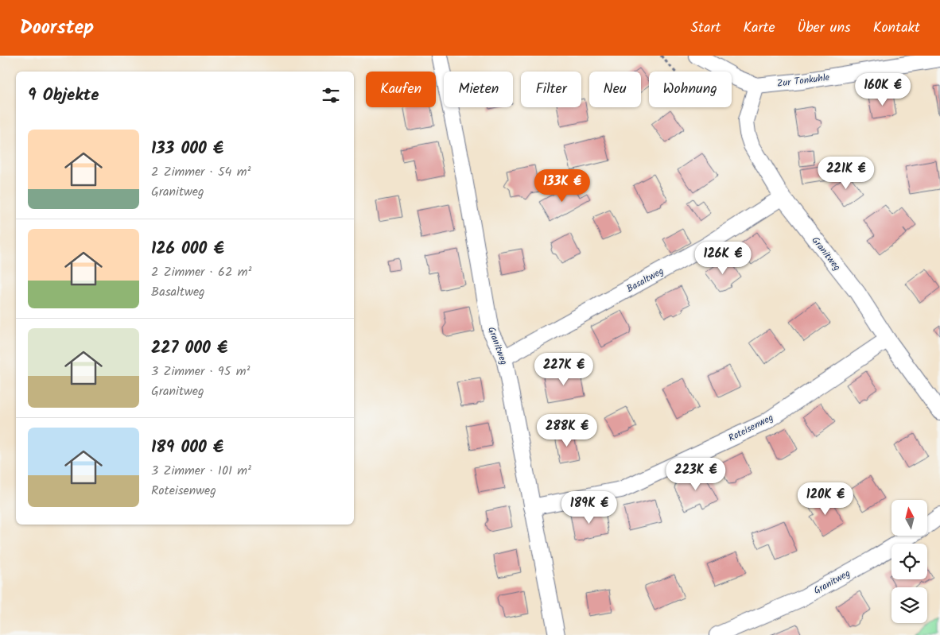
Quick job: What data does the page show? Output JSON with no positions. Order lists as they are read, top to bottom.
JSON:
{
  "streets": {
    "street": [
      "Zur Tonkuhle",
      "Granitweg",
      "Basaltweg",
      "Roteisenweg"
    ]
  },
  "crossings": [
    ["Zur Tonkuhle", "Granitweg"],
    ["Granitweg", "Basaltweg"],
    ["Granitweg", "Roteisenweg"]
  ],
  "north": "top",
  "page": {
    "header": "Doorstep",
    "nav": [
      "Start",
      "Karte",
      "Über uns",
      "Kontakt"
    ],
    "chip": [
      "Kaufen",
      "Mieten",
      "Filter",
      "Neu",
      "Wohnung"
    ],
    "heading": "9 Objekte",
    "price": [
      "160K €",
      "221K €",
      "133K €",
      "126K €",
      "227K €",
      "288K €",
      "223K €",
      "120K €",
      "189K €"
    ],
    "list": [
      {
        "name": "133 000 €",
        "note": "2 Zimmer · 54 m² · Granitweg"
      },
      {
        "name": "126 000 €",
        "note": "2 Zimmer · 62 m² · Basaltweg"
      },
      {
        "name": "227 000 €",
        "note": "3 Zimmer · 95 m² · Granitweg"
      },
      {
        "name": "189 000 €",
        "note": "3 Zimmer · 101 m² · Roteisenweg"
      }
    ]
  }
}
